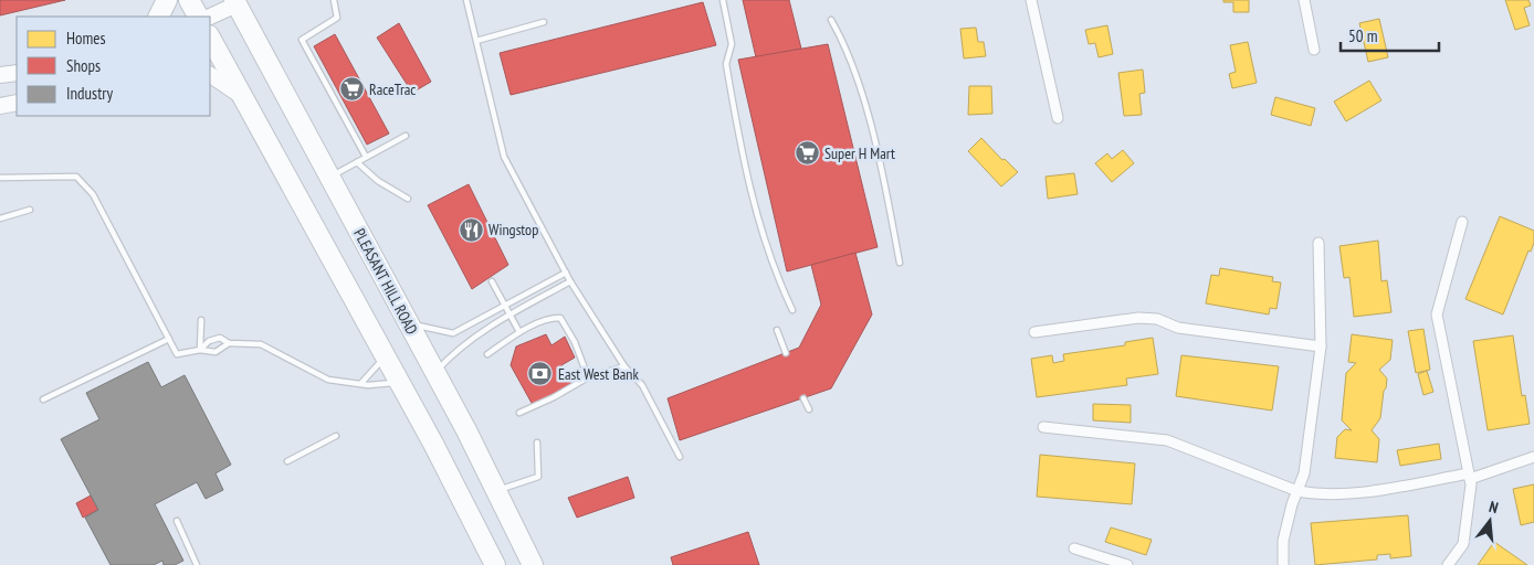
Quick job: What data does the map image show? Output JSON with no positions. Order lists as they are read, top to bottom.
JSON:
{
  "streets": {
    "highway": ["PLEASANT HILL ROAD"]
  },
  "places": {
    "supermarket": ["RaceTrac", "Super H Mart"],
    "restaurant": ["Wingstop"],
    "bank": ["East West Bank"]
  },
  "legend": ["Homes", "Shops", "Industry"],
  "scale_bar": "50 m",
  "north": "top"
}
